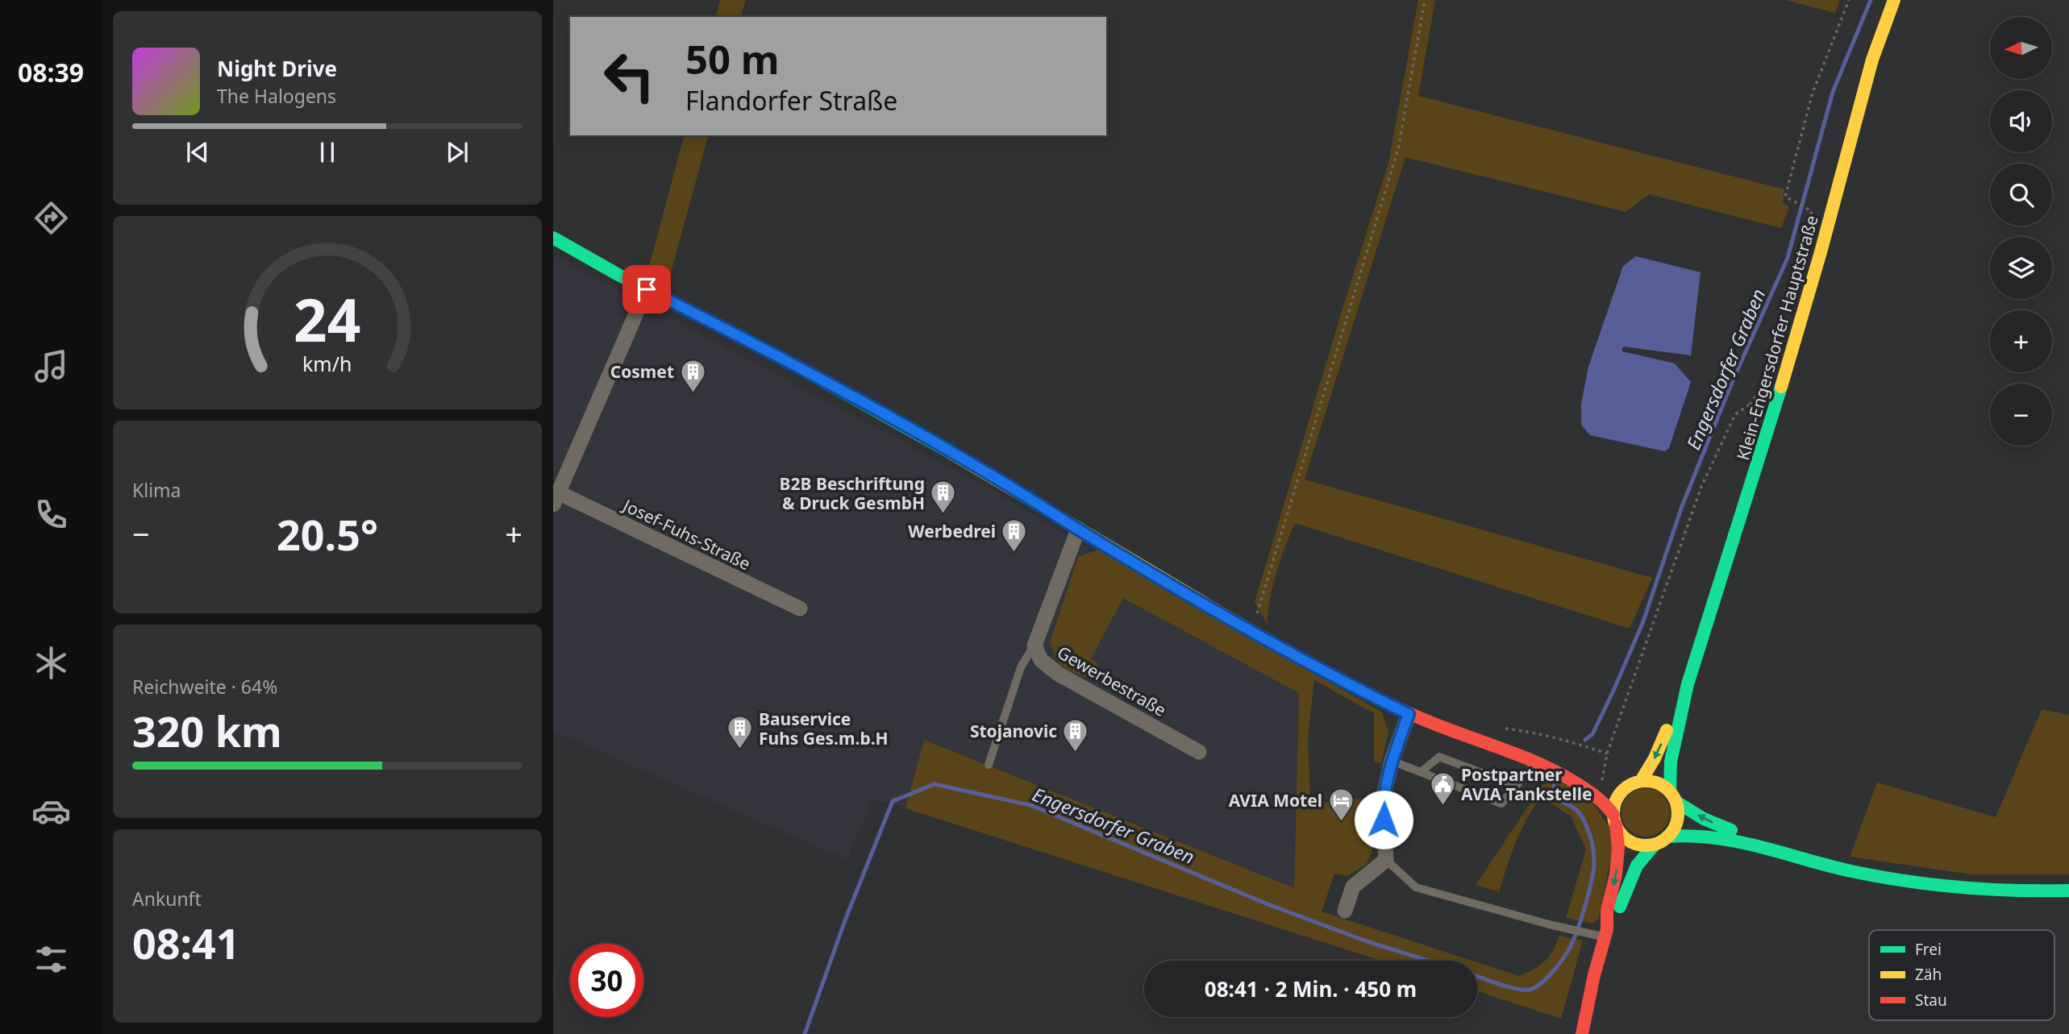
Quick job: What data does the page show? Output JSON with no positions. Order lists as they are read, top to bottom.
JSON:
{
  "streets": {
    "main road": ["Klein-Engersdorfer Hauptstraße"],
    "street": ["Josef-Fuhs-Straße", "Gewerbestraße"]
  },
  "water": ["Engersdorfer Graben"],
  "places": {
    "building": [
      "Cosmet",
      "B2B Beschriftung & Druck GesmbH",
      "Werbedrei",
      "Bauservice Fuhs Ges.m.b.H",
      "Stojanovic"
    ],
    "public building": ["Postpartner AVIA Tankstelle"],
    "hotel": ["AVIA Motel"]
  },
  "legend": ["Frei", "Zäh", "Stau"],
  "north": "left",
  "page": {
    "tabs": "08:39",
    "map_buttons": ["+", "−"],
    "turn": ["50 m", "Flandorfer Straße"],
    "song": ["Night Drive", "The Halogens"],
    "tile": [
      "Klima",
      ["Reichweite · 64%", "320 km"],
      ["Ankunft", "08:41"]
    ],
    "heat": ["−", "20.5°", "+"],
    "limit": "30",
    "trip": "08:41 · 2 Min. · 450 m",
    "gauge": ["24", "km/h"]
  }
}
